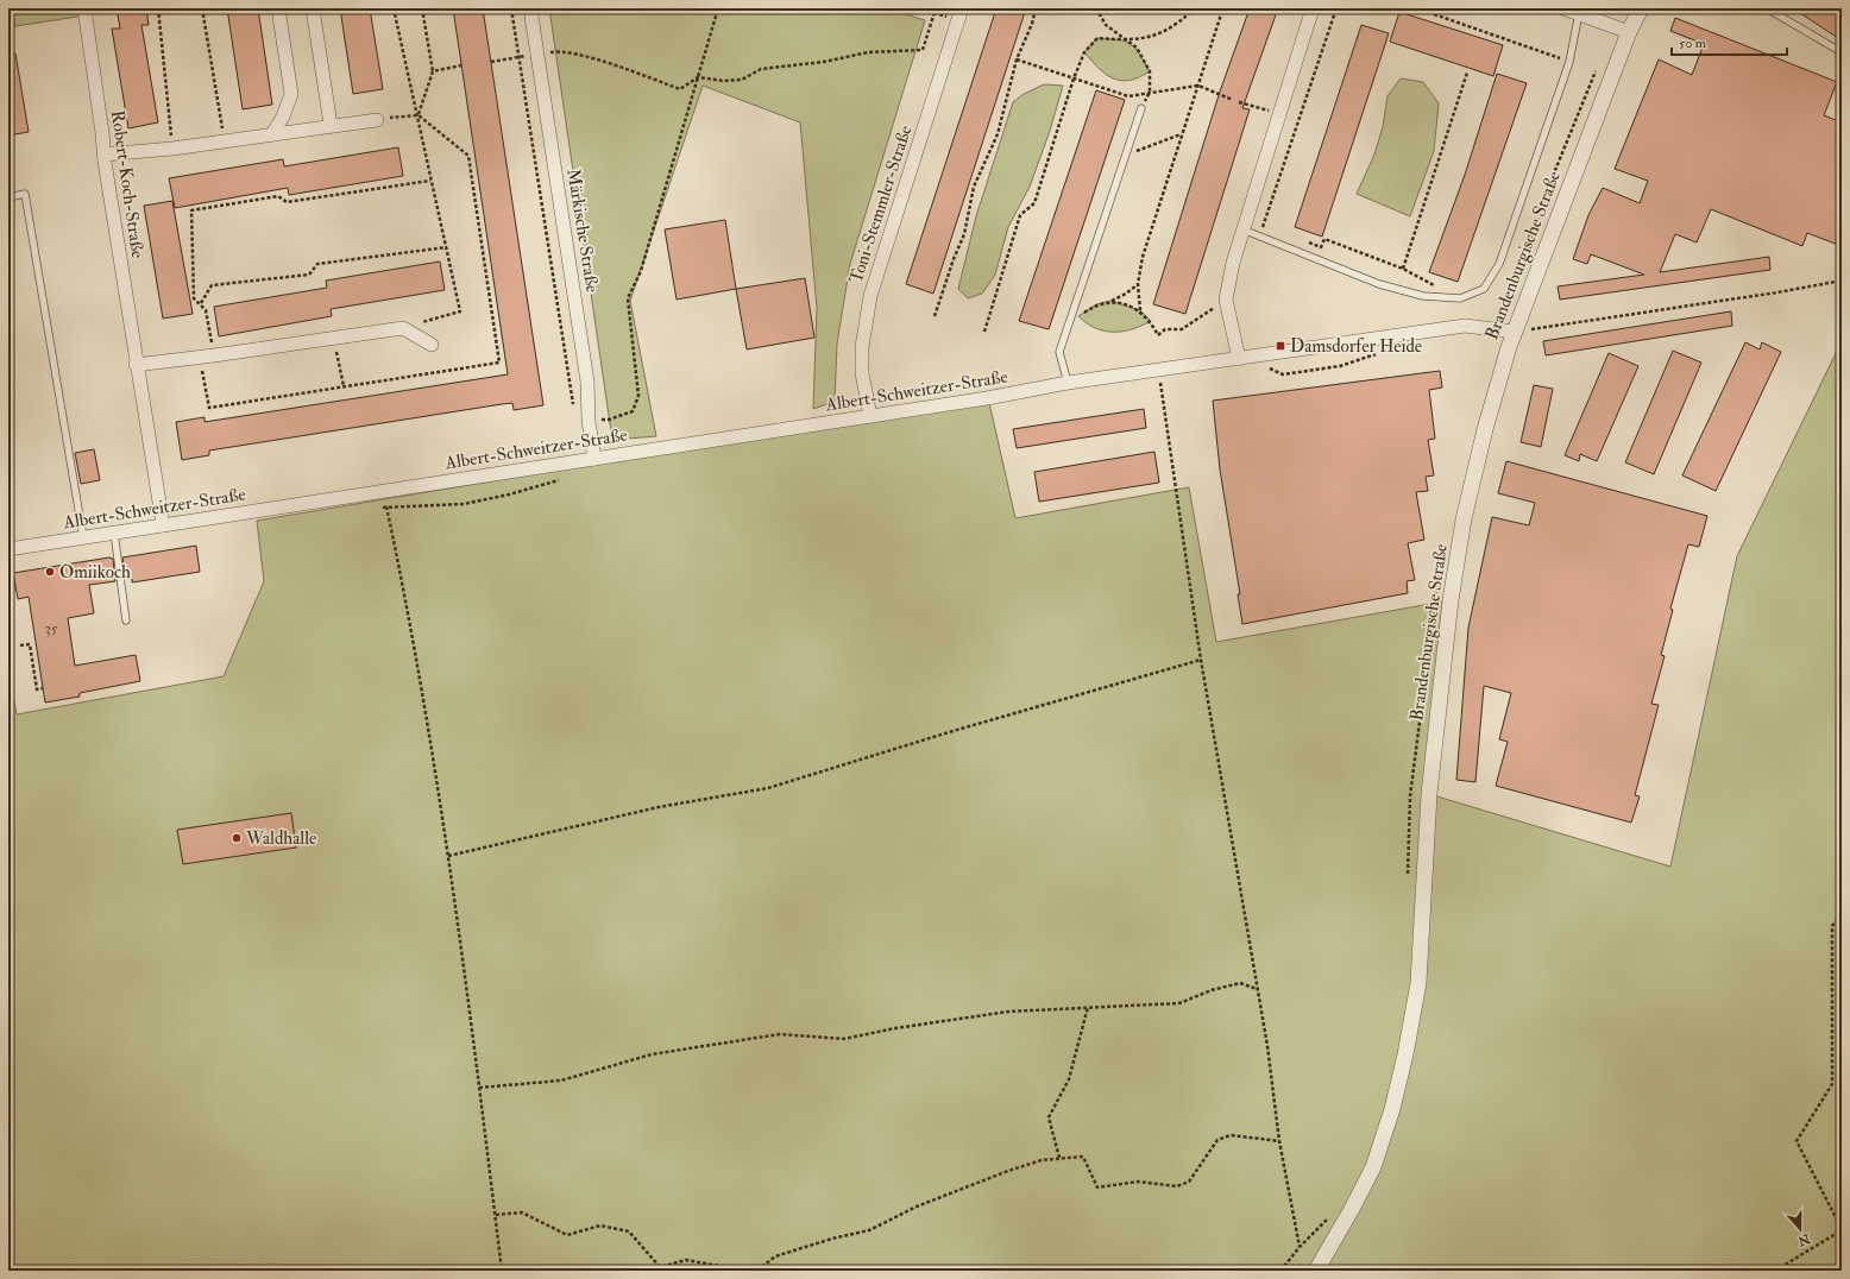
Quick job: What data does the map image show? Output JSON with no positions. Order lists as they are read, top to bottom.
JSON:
{
  "streets": {
    "street": [
      "Robert-Koch-Straße",
      "Toni-Stemmler-Straße",
      "Märkische Straße",
      "Brandenburgische Straße",
      "Albert-Schweitzer-Straße"
    ]
  },
  "crossings": [
    ["Robert-Koch-Straße", "Albert-Schweitzer-Straße"],
    ["Toni-Stemmler-Straße", "Albert-Schweitzer-Straße"],
    ["Märkische Straße", "Albert-Schweitzer-Straße"],
    ["Brandenburgische Straße", "Albert-Schweitzer-Straße"]
  ],
  "places": {
    "transit": ["Damsdorfer Heide"],
    "other": ["Omiikoch", "Waldhalle"]
  },
  "house_numbers": ["35"],
  "scale_bar": "50 m",
  "north": "bottom"
}
